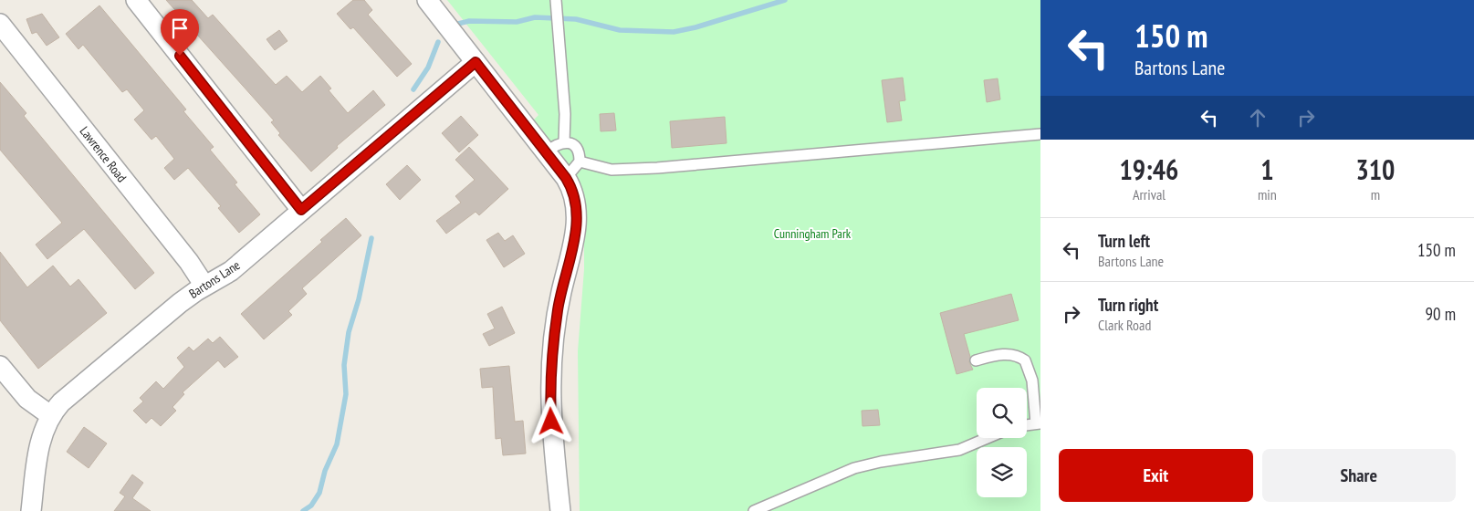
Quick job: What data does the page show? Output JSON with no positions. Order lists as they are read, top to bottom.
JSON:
{
  "streets": {
    "street": ["Lawrence Road", "Bartons Lane"]
  },
  "crossings": [
    ["Lawrence Road", "Bartons Lane"]
  ],
  "parks": ["Cunningham Park"],
  "page": {
    "turn": ["150 m", "Bartons Lane"],
    "eta": [
      "19:46",
      "Arrival",
      "1",
      "min",
      "310",
      "m"
    ],
    "list": [
      {
        "name": "Turn left",
        "note": "Bartons Lane",
        "value": "150 m"
      },
      {
        "name": "Turn right",
        "note": "Clark Road",
        "value": "90 m"
      }
    ],
    "buttons": ["Exit", "Share"]
  }
}
